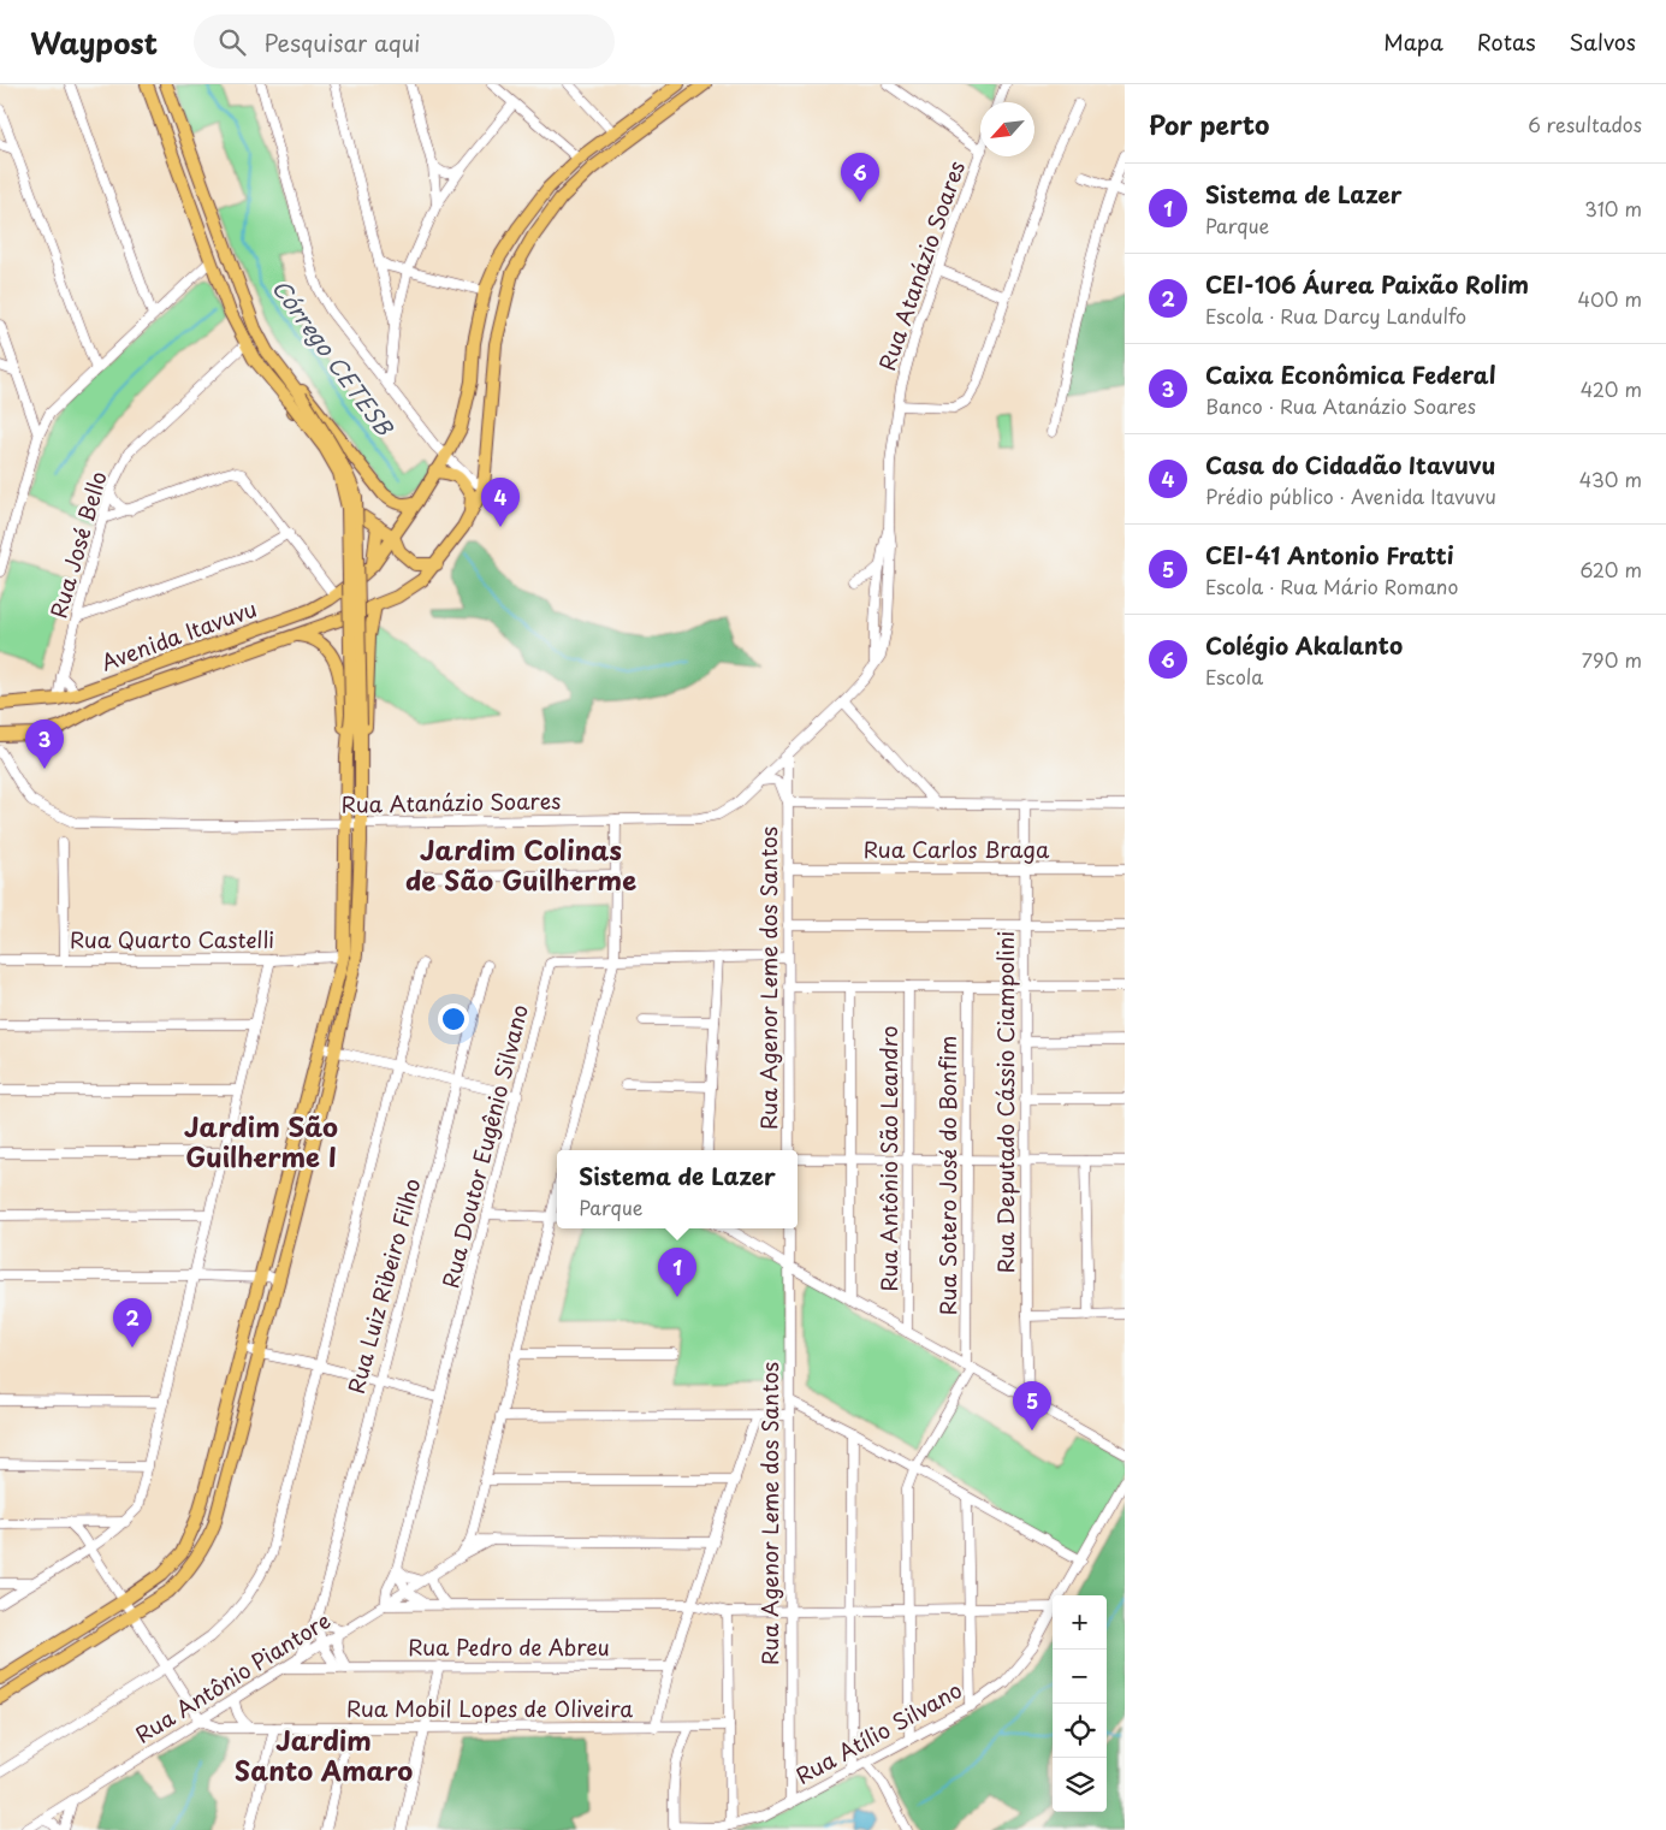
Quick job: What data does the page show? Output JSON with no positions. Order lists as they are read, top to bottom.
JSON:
{
  "streets": {
    "main road": ["Avenida Itavuvu"],
    "street": [
      "Rua Atanázio Soares",
      "Rua José Bello",
      "Rua Carlos Braga",
      "Rua Quarto Castelli",
      "Rua Agenor Leme dos Santos",
      "Rua Deputado Cássio Ciampolini",
      "Rua Doutor Eugênio Silvano",
      "Rua Antônio São Leandro",
      "Rua Sotero José do Bonfim",
      "Rua Luiz Ribeiro Filho",
      "Rua Pedro de Abreu",
      "Rua Antônio Piantore",
      "Rua Mobil Lopes de Oliveira",
      "Rua Atílio Silvano"
    ]
  },
  "crossings": [
    ["Rua Atanázio Soares", "Rua Agenor Leme dos Santos"],
    ["Rua José Bello", "Avenida Itavuvu"],
    ["Rua Carlos Braga", "Rua Agenor Leme dos Santos"],
    ["Rua Carlos Braga", "Rua Deputado Cássio Ciampolini"],
    ["Rua Agenor Leme dos Santos", "Rua Doutor Eugênio Silvano"],
    ["Rua Agenor Leme dos Santos", "Rua Atílio Silvano"],
    ["Rua Doutor Eugênio Silvano", "Rua Antônio Piantore"],
    ["Rua Luiz Ribeiro Filho", "Rua Antônio Piantore"],
    ["Rua Pedro de Abreu", "Rua Antônio Piantore"],
    ["Rua Antônio Piantore", "Rua Mobil Lopes de Oliveira"],
    ["Rua Mobil Lopes de Oliveira", "Rua Atílio Silvano"]
  ],
  "districts": ["Jardim Colinas de São Guilherme", "Jardim São Guilherme I", "Jardim Santo Amaro"],
  "water": ["Córrego CETESB"],
  "north": "bottom left",
  "page": {
    "header": "Waypost",
    "search": "Pesquisar aqui",
    "nav": ["Mapa", "Rotas", "Salvos"],
    "heading": ["Por perto", "6 resultados"],
    "pins": [
      "6",
      "4",
      "3",
      "1",
      "2",
      "5"
    ],
    "list": [
      {
        "mark": "1",
        "name": "Sistema de Lazer",
        "note": "Parque",
        "value": "310 m"
      },
      {
        "mark": "2",
        "name": "CEI-106 Áurea Paixão Rolim",
        "note": "Escola · Rua Darcy Landulfo",
        "value": "400 m"
      },
      {
        "mark": "3",
        "name": "Caixa Econômica Federal",
        "note": "Banco · Rua Atanázio Soares",
        "value": "420 m"
      },
      {
        "mark": "4",
        "name": "Casa do Cidadão Itavuvu",
        "note": "Prédio público · Avenida Itavuvu",
        "value": "430 m"
      },
      {
        "mark": "5",
        "name": "CEI-41 Antonio Fratti",
        "note": "Escola · Rua Mário Romano",
        "value": "620 m"
      },
      {
        "mark": "6",
        "name": "Colégio Akalanto",
        "note": "Escola",
        "value": "790 m"
      }
    ],
    "popup": ["Sistema de Lazer", "Parque"],
    "map_buttons": ["+", "−"]
  }
}
